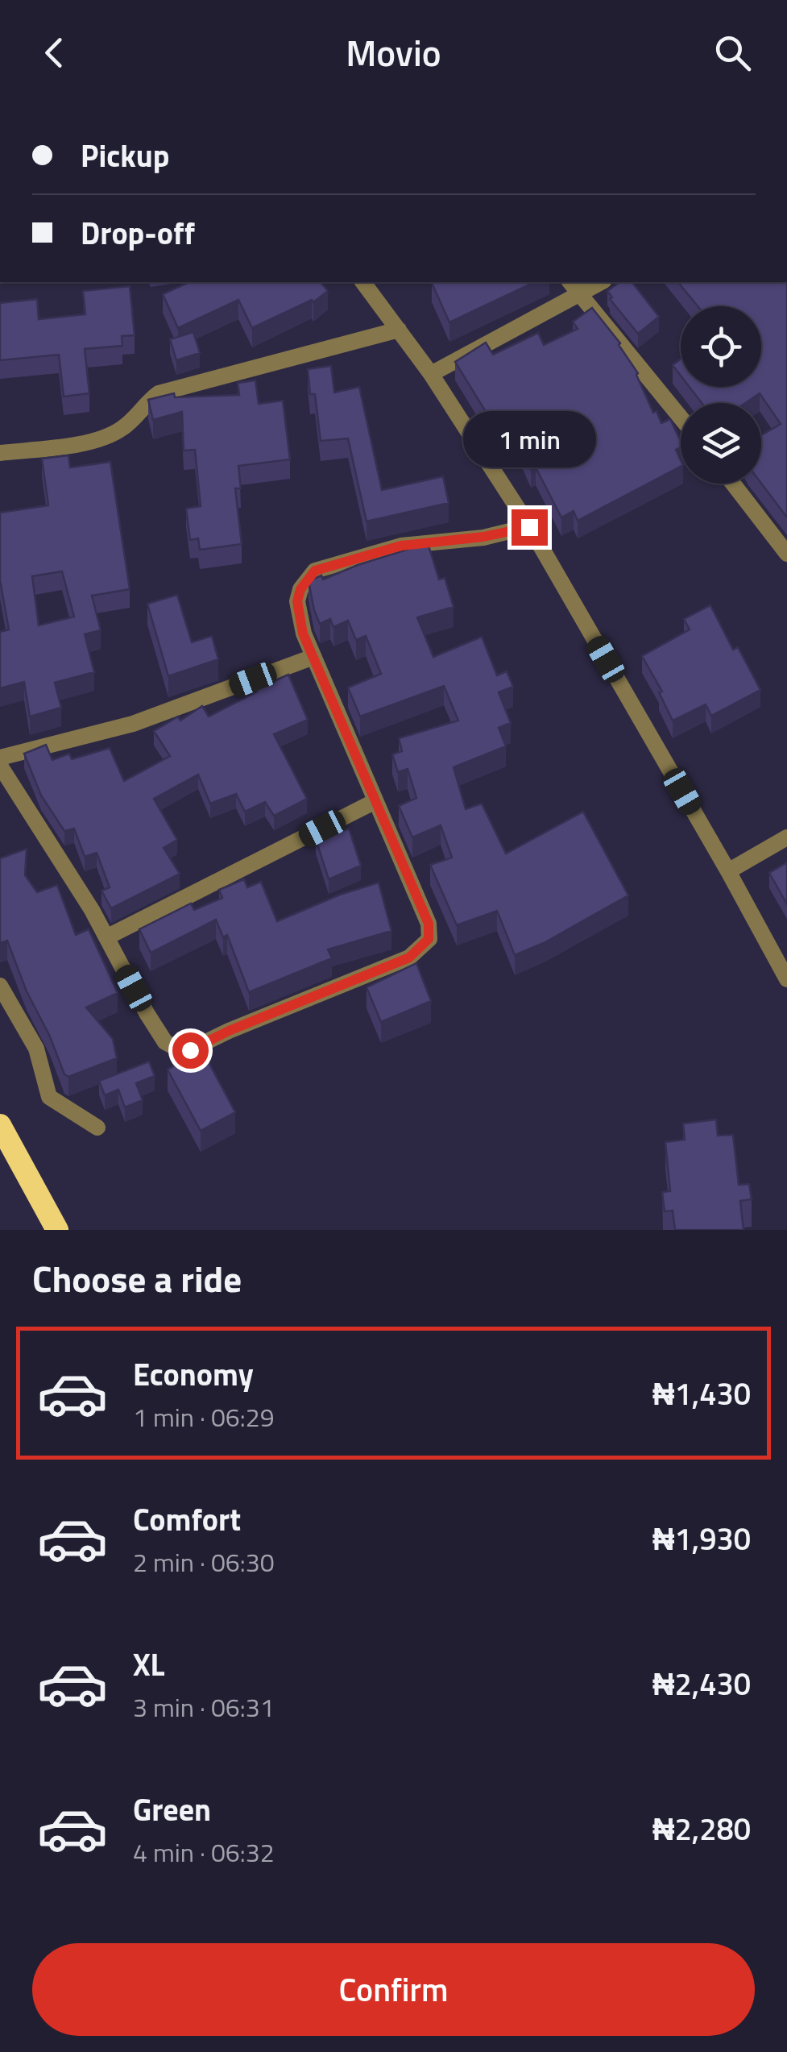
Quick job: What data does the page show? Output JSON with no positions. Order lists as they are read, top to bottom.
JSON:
{
  "page": {
    "header": "Movio",
    "banner": ["Pickup", "Drop-off"],
    "bubble": "1 min",
    "heading": "Choose a ride",
    "list": [
      {
        "name": "Economy",
        "note": "1 min · 06:29",
        "value": "₦1,430"
      },
      {
        "name": "Comfort",
        "note": "2 min · 06:30",
        "value": "₦1,930"
      },
      {
        "name": "XL",
        "note": "3 min · 06:31",
        "value": "₦2,430"
      },
      {
        "name": "Green",
        "note": "4 min · 06:32",
        "value": "₦2,280"
      }
    ],
    "buttons": "Confirm"
  }
}
